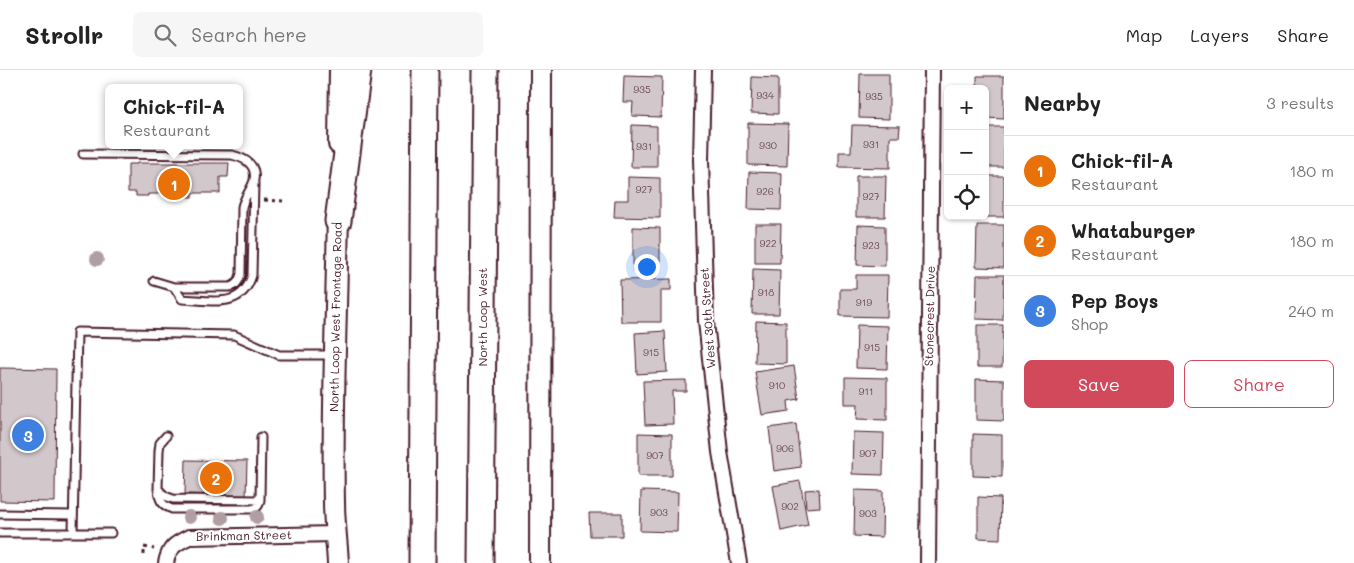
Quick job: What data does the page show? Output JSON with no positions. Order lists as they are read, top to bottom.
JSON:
{
  "streets": {
    "highway": ["North Loop West"],
    "main road": ["North Loop West Frontage Road"],
    "street": ["Stonecrest Drive", "West 30th Street", "Brinkman Street"]
  },
  "crossings": [
    ["North Loop West Frontage Road", "Brinkman Street"]
  ],
  "house_numbers": [
    "935",
    "934",
    "935",
    "931",
    "930",
    "931",
    "927",
    "926",
    "927",
    "922",
    "923",
    "918",
    "919",
    "915",
    "915",
    "910",
    "911",
    "906",
    "907",
    "907",
    "902",
    "903",
    "903"
  ],
  "page": {
    "header": "Strollr",
    "search": "Search here",
    "nav": ["Map", "Layers", "Share"],
    "heading": ["Nearby", "3 results"],
    "popup": ["Chick-fil-A", "Restaurant"],
    "map_buttons": ["+", "−"],
    "list": [
      {
        "mark": "1",
        "name": "Chick-fil-A",
        "note": "Restaurant",
        "value": "180 m"
      },
      {
        "mark": "2",
        "name": "Whataburger",
        "note": "Restaurant",
        "value": "180 m"
      },
      {
        "mark": "3",
        "name": "Pep Boys",
        "note": "Shop",
        "value": "240 m"
      }
    ],
    "pins": ["1", "3", "2"],
    "buttons": ["Save", "Share"]
  }
}
